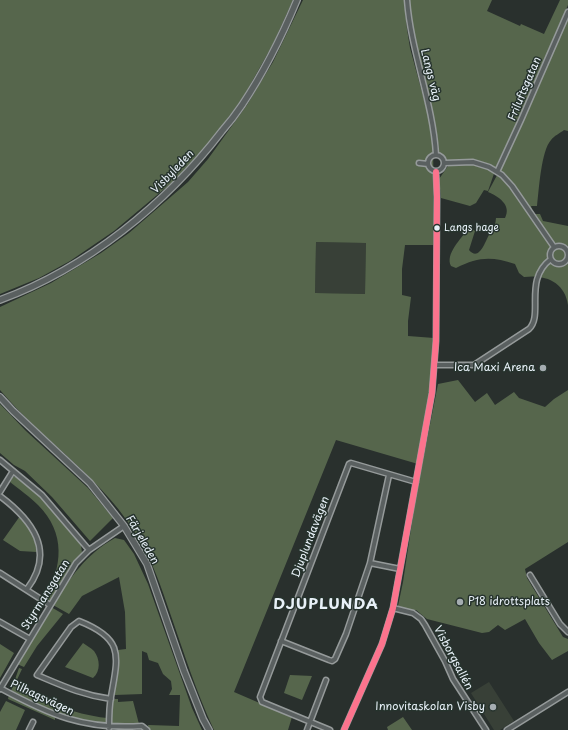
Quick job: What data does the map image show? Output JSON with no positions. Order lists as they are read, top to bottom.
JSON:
{
  "streets": {
    "main road": ["Visbyleden", "Färjeleden"],
    "street": [
      "Langs väg",
      "Friluftsgatan",
      "Djuplundavägen",
      "Styrmansgatan",
      "Visborgsallén",
      "Pilhagsvägen"
    ]
  },
  "crossings": [
    ["Färjeleden", "Styrmansgatan"],
    ["Styrmansgatan", "Pilhagsvägen"]
  ],
  "districts": ["DJUPLUNDA"],
  "places": [
    "Langs hage",
    "Ica Maxi Arena",
    "P18 idrottsplats",
    "Innovitaskolan Visby"
  ]
}
